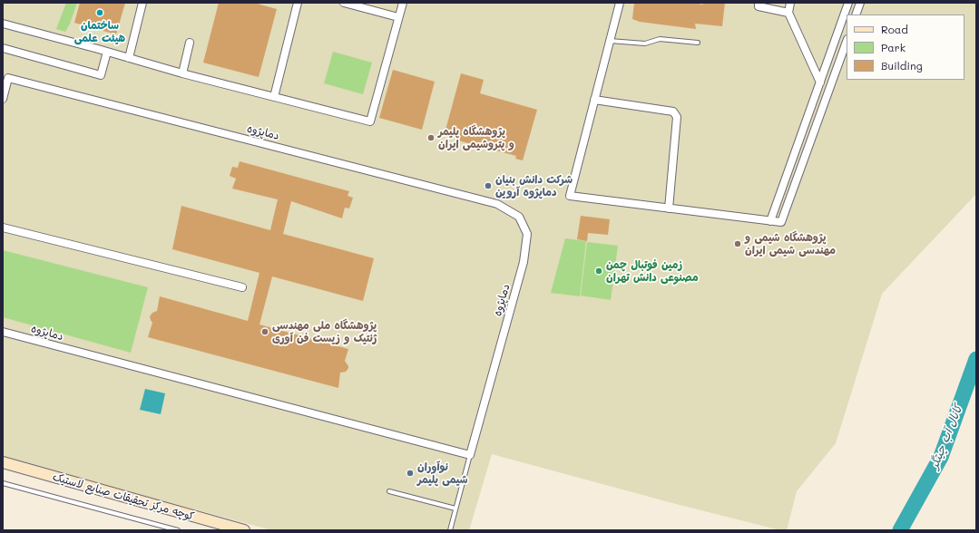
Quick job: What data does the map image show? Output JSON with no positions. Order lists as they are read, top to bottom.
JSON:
{
  "streets": {
    "street": ["دماپژوه", "کوچه مرکز تحقیقات صنایع لاستیک"]
  },
  "water": ["کانال آب چیتگر"],
  "places": [
    "ساختمان هیئت علمی",
    "پژوهشگاه پلیمر و پتروشیمی ایران",
    "شرکت دانش بنیان دماپژوه آروین",
    "پژوهشگاه شیمی و مهندسی شیمی ایران",
    "زمین فوتبال چمن مصنوعی دانش تهران",
    "پژوهشگاه ملی مهندسی ژنتیک و زیست فن آوری",
    "نوآوران شیمی پلیمر"
  ],
  "legend": ["Road", "Park", "Building"]
}
